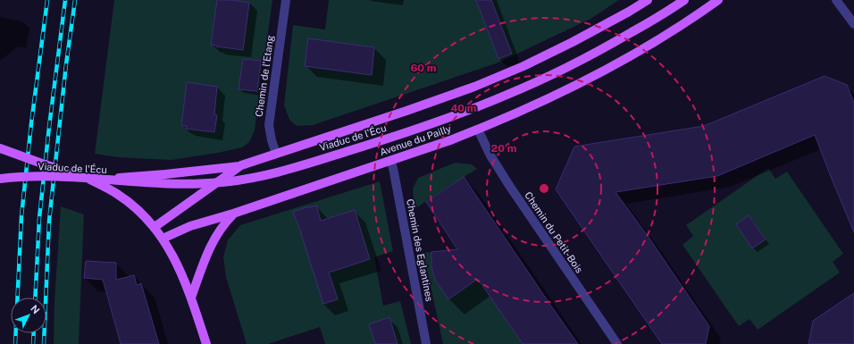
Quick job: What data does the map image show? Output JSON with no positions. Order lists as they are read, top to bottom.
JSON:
{
  "streets": {
    "main road": ["Viaduc de l'Écu", "Avenue du Pailly"],
    "street": ["Chemin de l'Etang", "Chemin du Petit-Bois", "Chemin des Eglantines"]
  },
  "crossings": [
    ["Avenue du Pailly", "Chemin du Petit-Bois"],
    ["Avenue du Pailly", "Chemin des Eglantines"]
  ],
  "north": "top right",
  "rings": ["60 m", "40 m", "20 m"]
}
